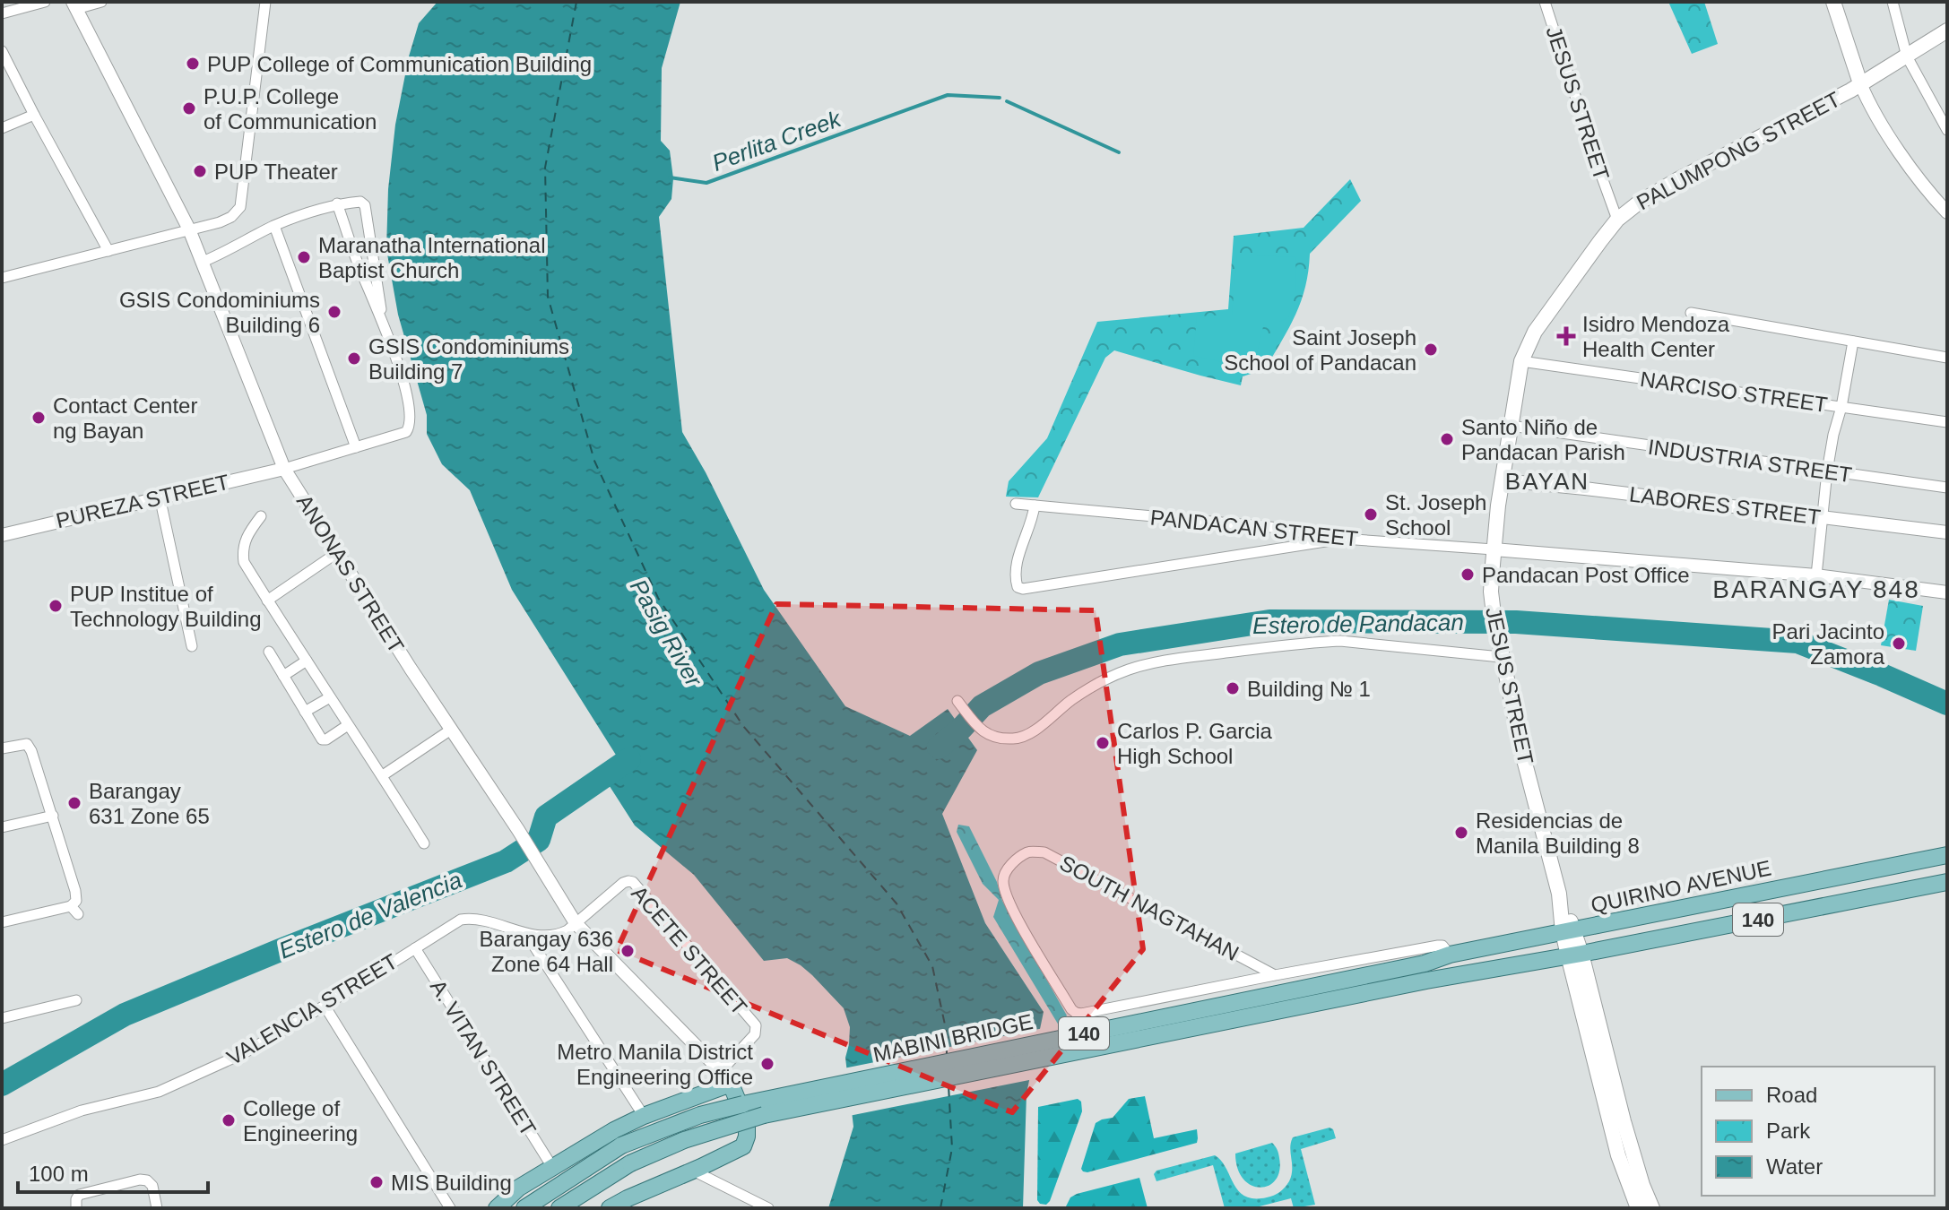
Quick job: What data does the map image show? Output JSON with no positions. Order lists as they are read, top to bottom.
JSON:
{
  "streets": {
    "main road": [
      "JESUS STREET",
      "PALUMPONG STREET",
      "QUIRINO AVENUE",
      "140",
      "MABINI BRIDGE"
    ],
    "street": [
      "NARCISO STREET",
      "INDUSTRIA STREET",
      "PUREZA STREET",
      "LABORES STREET",
      "PANDACAN STREET",
      "ANONAS STREET",
      "SOUTH NAGTAHAN",
      "ACETE STREET",
      "VALENCIA STREET",
      "A. VITAN STREET"
    ]
  },
  "crossings": [
    ["JESUS STREET", "PALUMPONG STREET"],
    ["JESUS STREET", "NARCISO STREET"],
    ["JESUS STREET", "INDUSTRIA STREET"],
    ["JESUS STREET", "LABORES STREET"],
    ["JESUS STREET", "PANDACAN STREET"],
    ["JESUS STREET", "QUIRINO AVENUE"],
    ["PUREZA STREET", "ANONAS STREET"],
    ["ANONAS STREET", "ACETE STREET"],
    ["ANONAS STREET", "VALENCIA STREET"],
    ["QUIRINO AVENUE", "SOUTH NAGTAHAN"],
    ["QUIRINO AVENUE", "MABINI BRIDGE"],
    ["ACETE STREET", "VALENCIA STREET"],
    ["VALENCIA STREET", "A. VITAN STREET"]
  ],
  "districts": ["BAYAN", "BARANGAY 848"],
  "water": [
    "Perlita Creek",
    "Estero de Pandacan",
    "Pasig River",
    "Estero de Valencia"
  ],
  "places": {
    "other": [
      "PUP College of Communication Building",
      "P.U.P. College of Communication",
      "PUP Theater",
      "Maranatha International Baptist Church",
      "GSIS Condominiums Building 6",
      "Saint Joseph School of Pandacan",
      "GSIS Condominiums Building 7",
      "Contact Center ng Bayan",
      "Santo Niño de Pandacan Parish",
      "St. Joseph School",
      "Pandacan Post Office",
      "PUP Institue of Technology Building",
      "Pari Jacinto Zamora",
      "Building № 1",
      "Carlos P. Garcia High School",
      "Barangay 631 Zone 65",
      "Residencias de Manila Building 8",
      "Barangay 636 Zone 64 Hall",
      "Metro Manila District Engineering Office",
      "College of Engineering",
      "MIS Building"
    ],
    "health": ["Isidro Mendoza Health Center"]
  },
  "legend": ["Road", "Park", "Water"],
  "scale_bar": "100 m"
}
